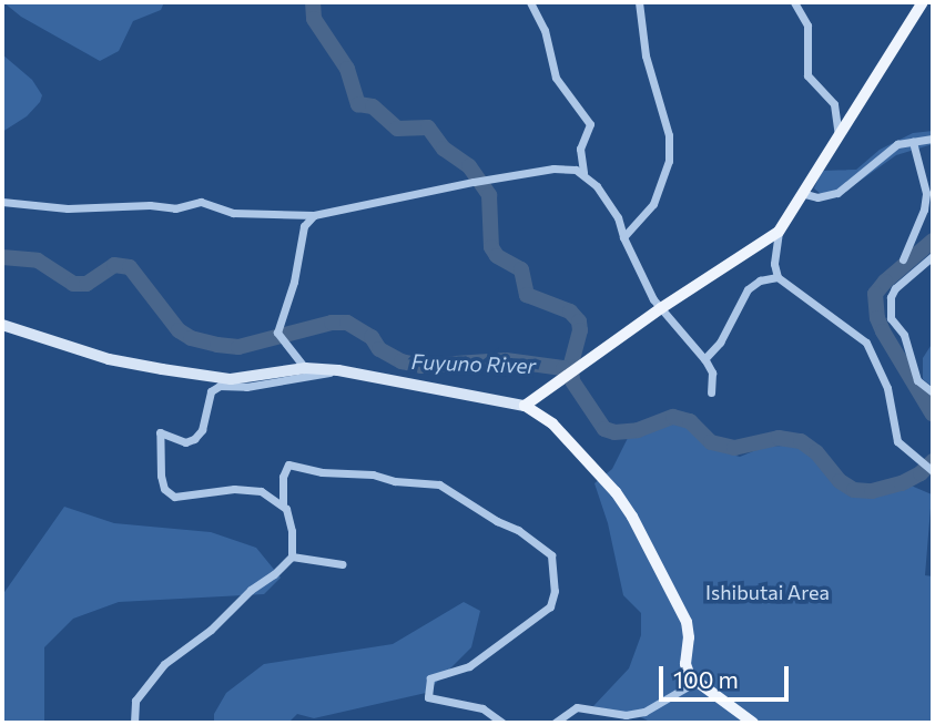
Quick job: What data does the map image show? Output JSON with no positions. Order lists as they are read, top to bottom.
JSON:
{
  "water": ["Fuyuno River"],
  "parks": ["Ishibutai Area"],
  "scale_bar": "100 m"
}
